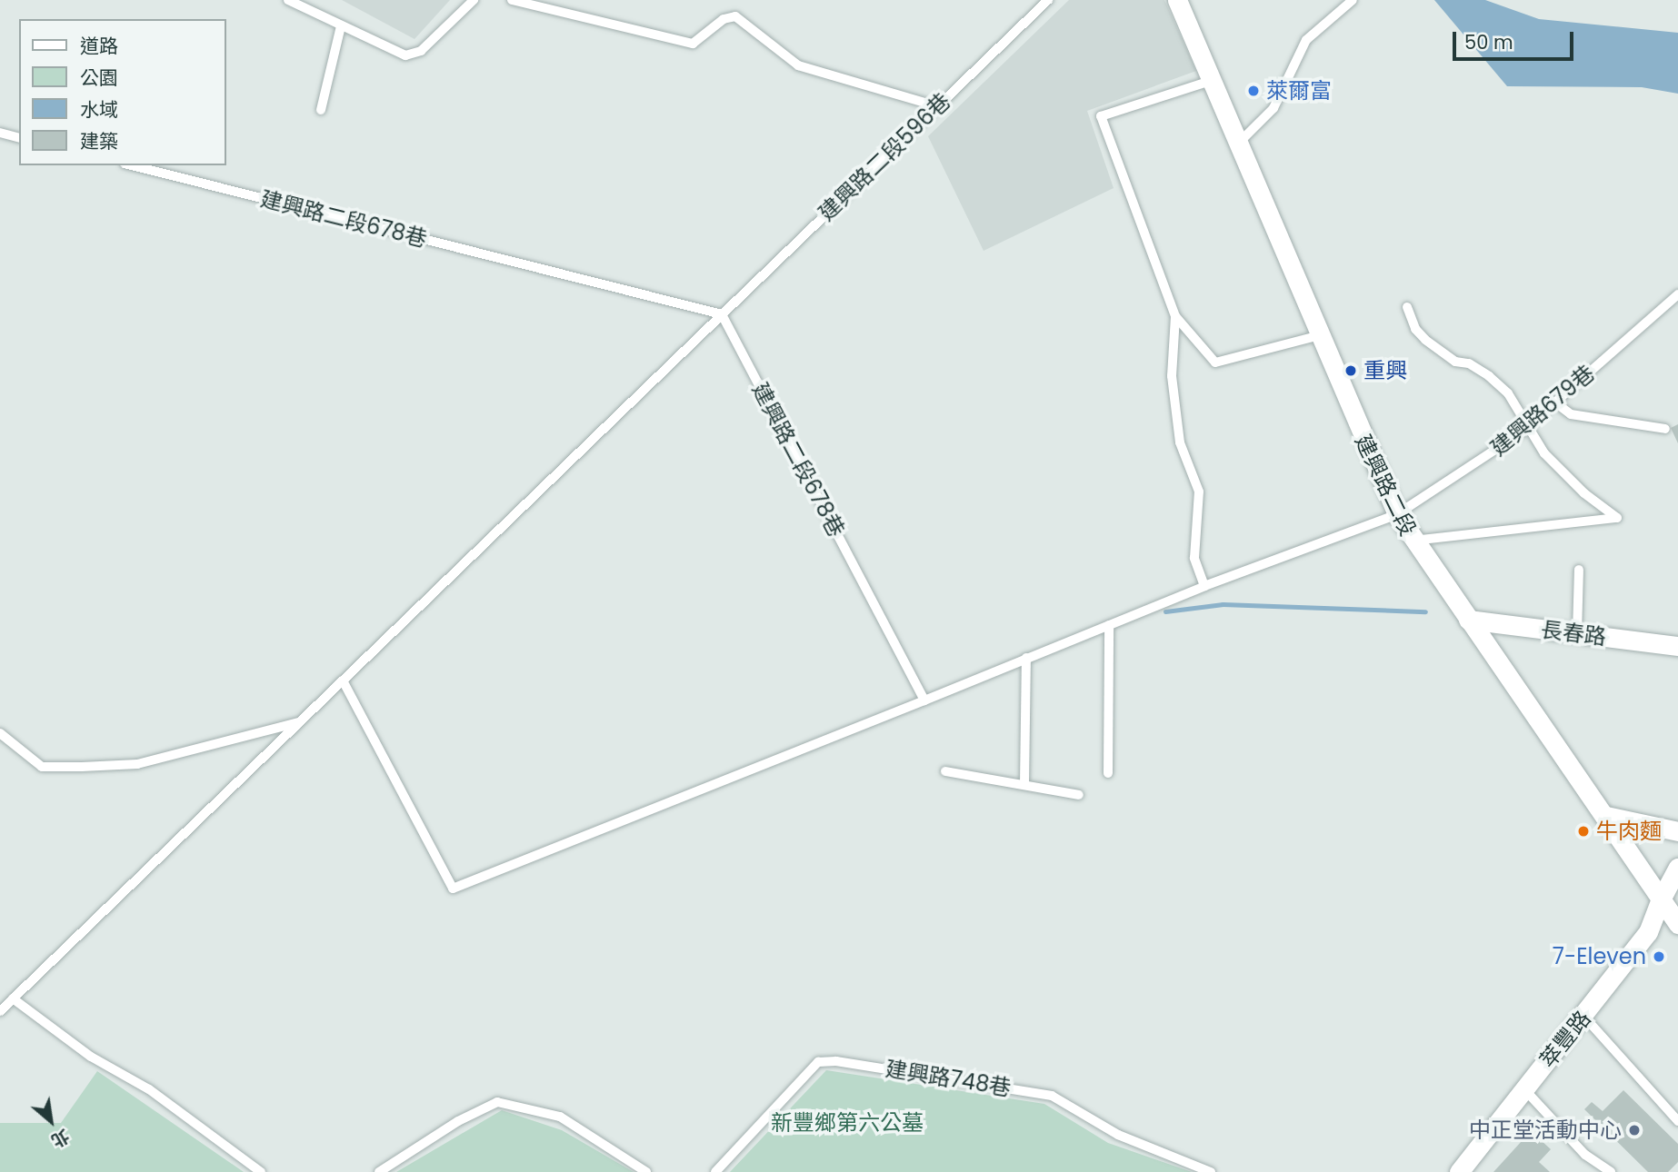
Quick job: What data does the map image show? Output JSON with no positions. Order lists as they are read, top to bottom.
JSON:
{
  "streets": {
    "street": ["建興路二段", "長春路", "萃豐路"],
    "lane": [
      "建興路二段596巷",
      "建興路二段678巷",
      "建興路679巷",
      "建興路748巷"
    ]
  },
  "crossings": [
    ["建興路二段596巷", "建興路二段678巷"],
    ["建興路679巷", "建興路二段"],
    ["建興路二段", "長春路"],
    ["建興路二段", "萃豐路"]
  ],
  "parks": ["新豐鄉第六公墓"],
  "places": [
    "萊爾富",
    "重興",
    "牛肉麵",
    "7-Eleven",
    "中正堂活動中心"
  ],
  "legend": [
    "道路",
    "公園",
    "水域",
    "建築"
  ],
  "scale_bar": "50 m",
  "north": "bottom right"
}
